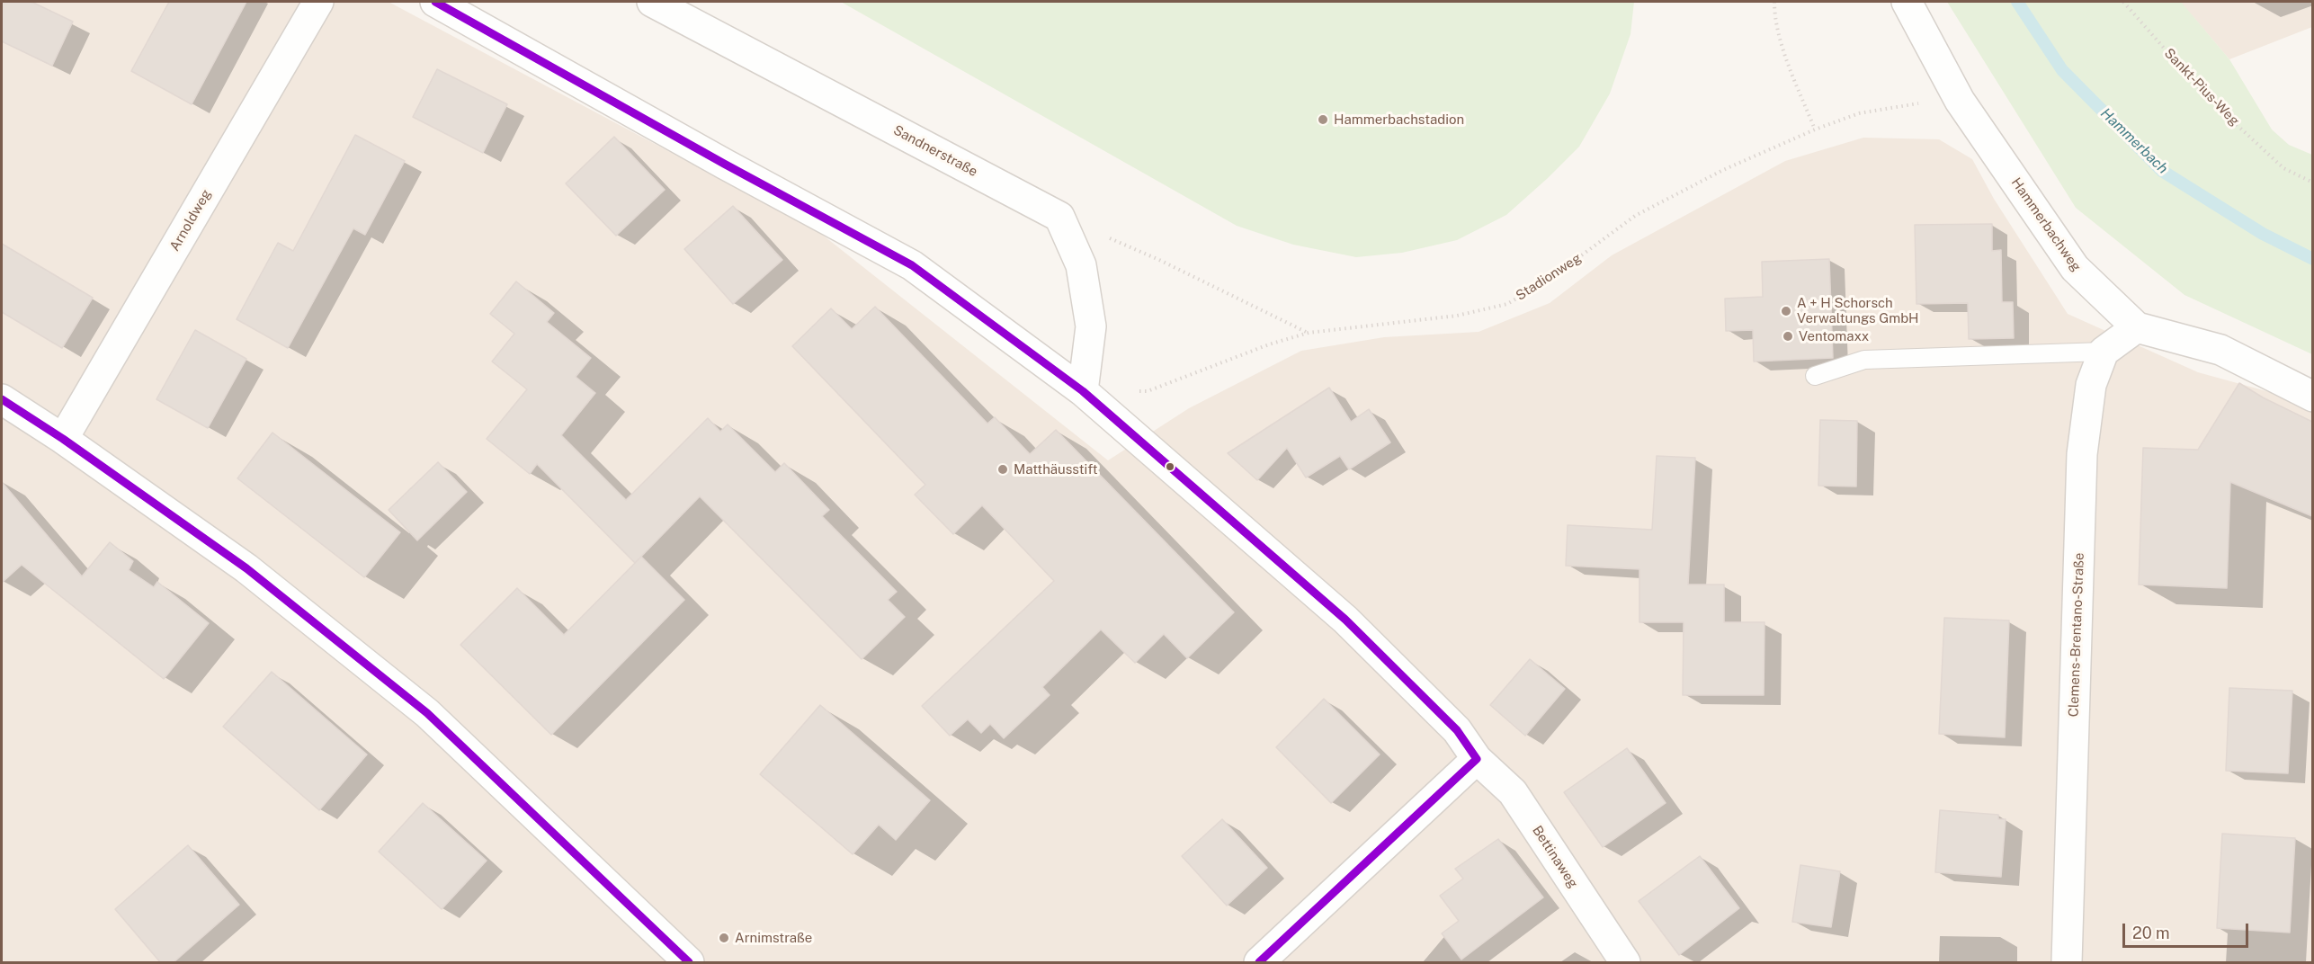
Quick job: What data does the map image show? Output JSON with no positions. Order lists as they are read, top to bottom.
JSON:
{
  "streets": {
    "street": [
      "Sandnerstraße",
      "Arnoldweg",
      "Hammerbachweg",
      "Clemens-Brentano-Straße",
      "Bettinaweg"
    ],
    "path": ["Sankt-Pius-Weg", "Stadionweg"]
  },
  "crossings": [
    ["Hammerbachweg", "Stadionweg"]
  ],
  "water": ["Hammerbach"],
  "places": [
    "Hammerbachstadion",
    "A + H Schorsch Verwaltungs GmbH",
    "Ventomaxx",
    "Matthäusstift",
    "Arnimstraße"
  ],
  "scale_bar": "20 m"
}
